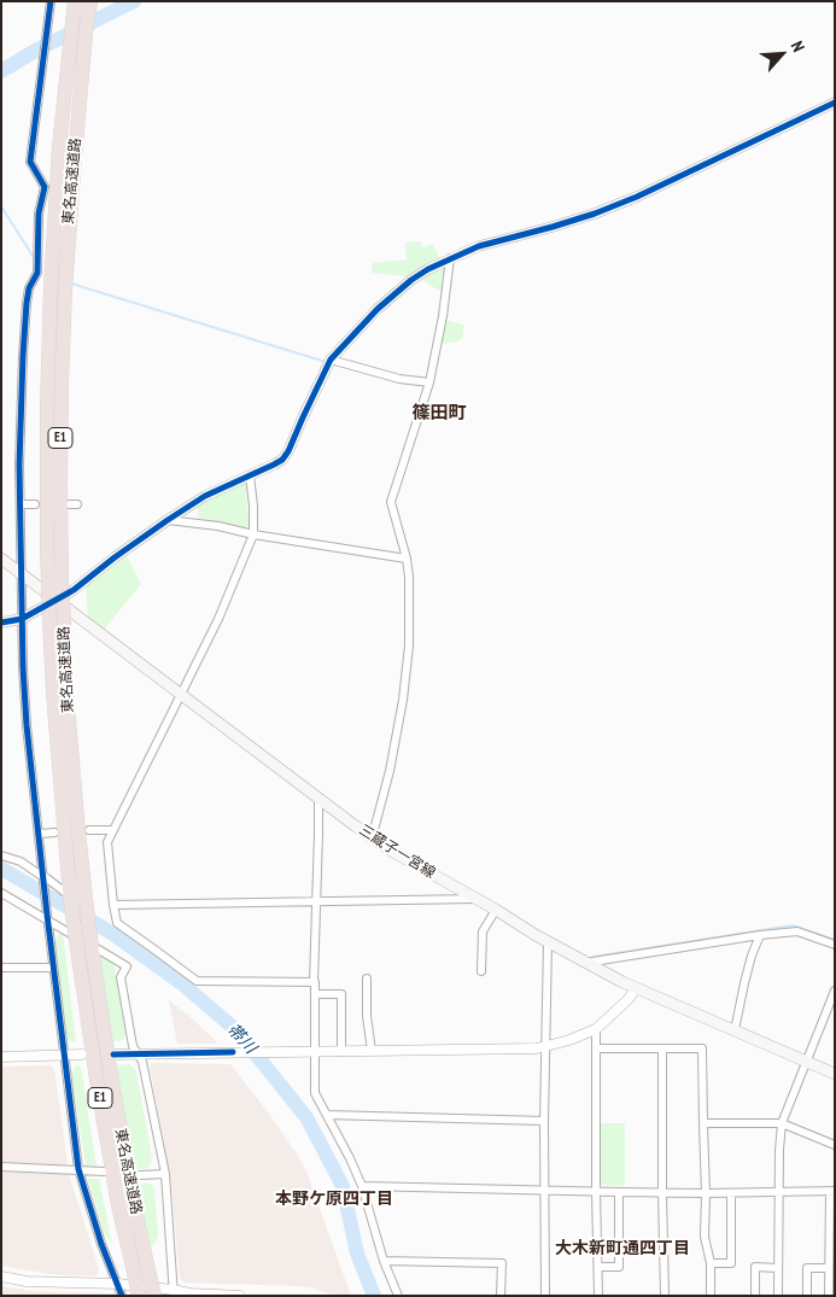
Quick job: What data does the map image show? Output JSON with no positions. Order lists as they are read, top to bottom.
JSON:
{
  "streets": {
    "highway": ["東名高速道路", "E1"],
    "main road": ["三蔵子一宮線"]
  },
  "districts": ["篠田町", "本野ケ原四丁目", "大木新町通四丁目"],
  "water": ["帯川"],
  "north": "top right"
}
